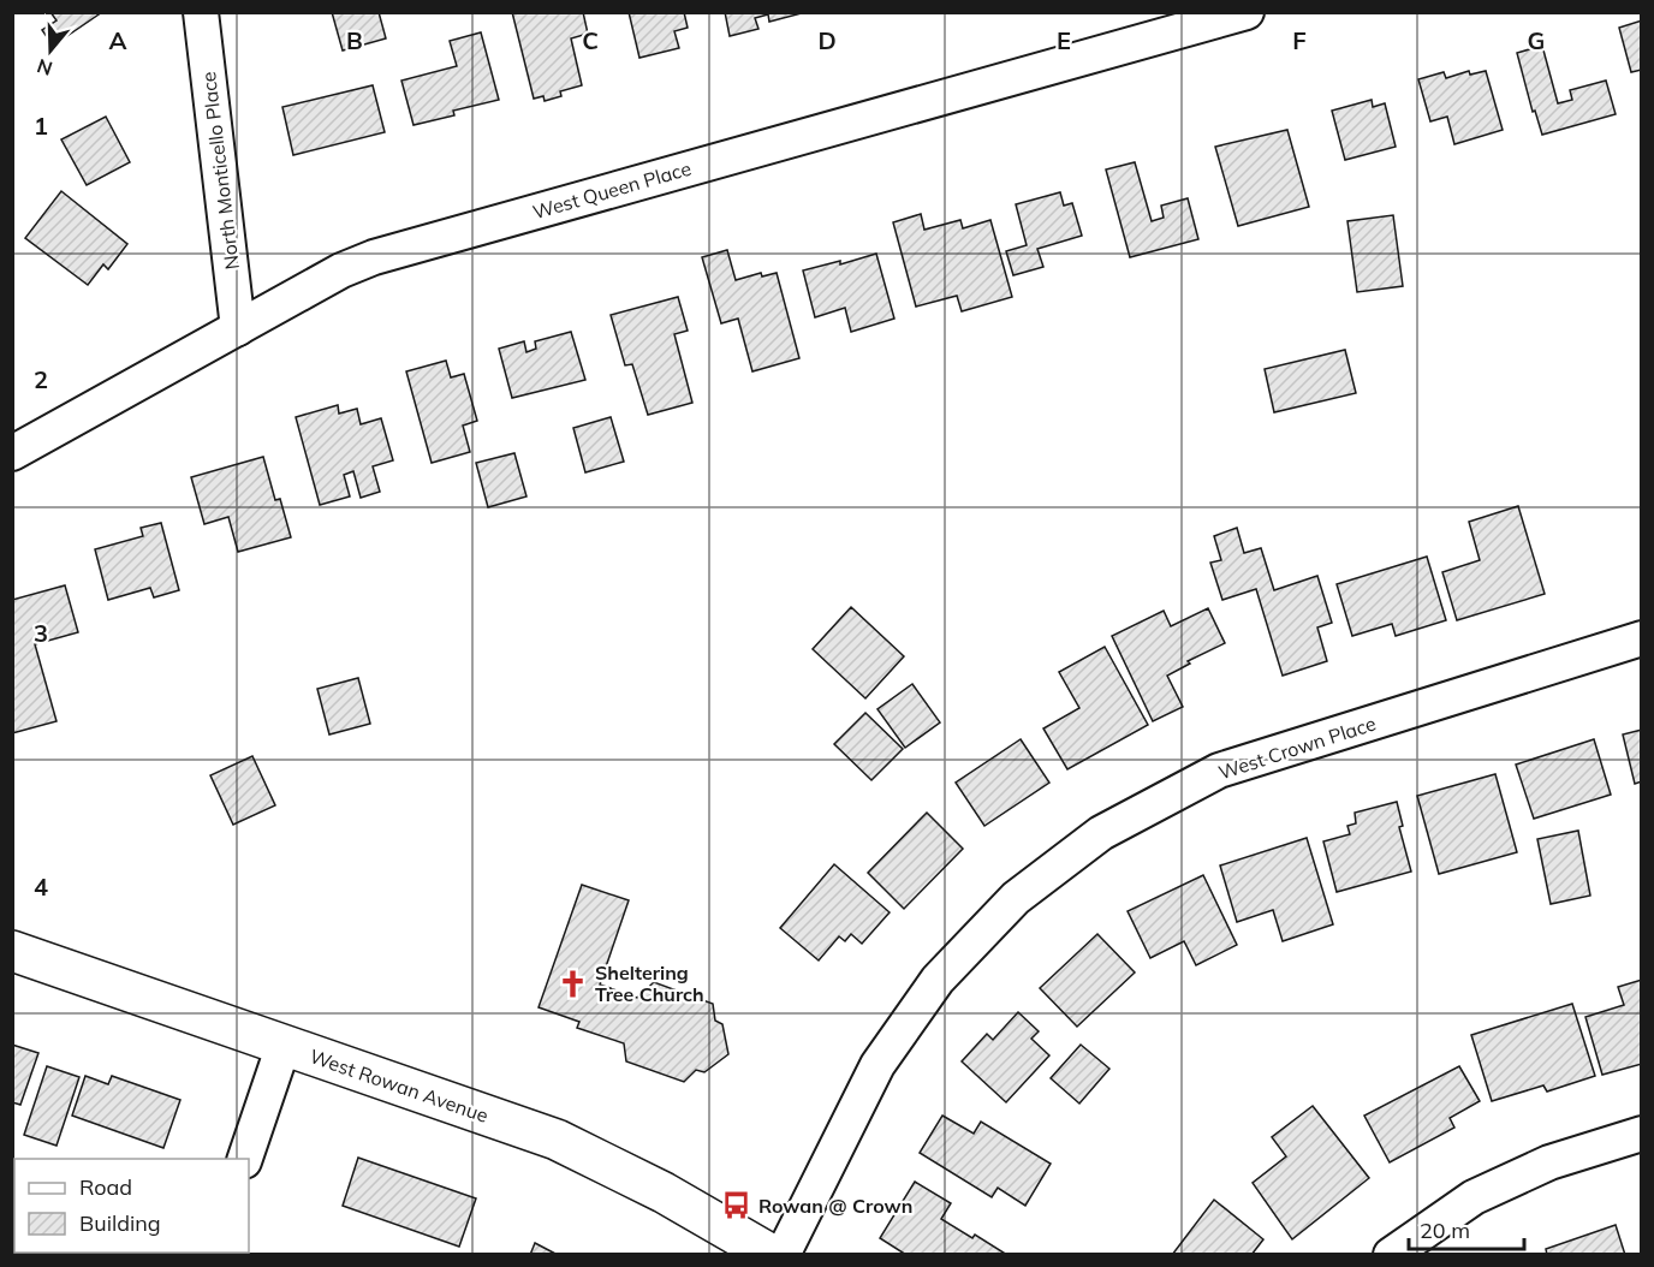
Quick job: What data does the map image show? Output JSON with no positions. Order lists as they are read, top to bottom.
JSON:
{
  "streets": {
    "street": [
      "North Monticello Place",
      "West Queen Place",
      "West Crown Place",
      "West Rowan Avenue"
    ]
  },
  "crossings": [
    ["North Monticello Place", "West Queen Place"]
  ],
  "places": {
    "church": ["Sheltering Tree Church"],
    "bus stop": ["Rowan @ Crown"]
  },
  "legend": ["Road", "Building"],
  "scale_bar": "20 m",
  "north": "bottom",
  "grid": {
    "columns": [
      "A",
      "B",
      "C",
      "D",
      "E",
      "F",
      "G"
    ],
    "rows": [
      "1",
      "2",
      "3",
      "4"
    ]
  }
}
